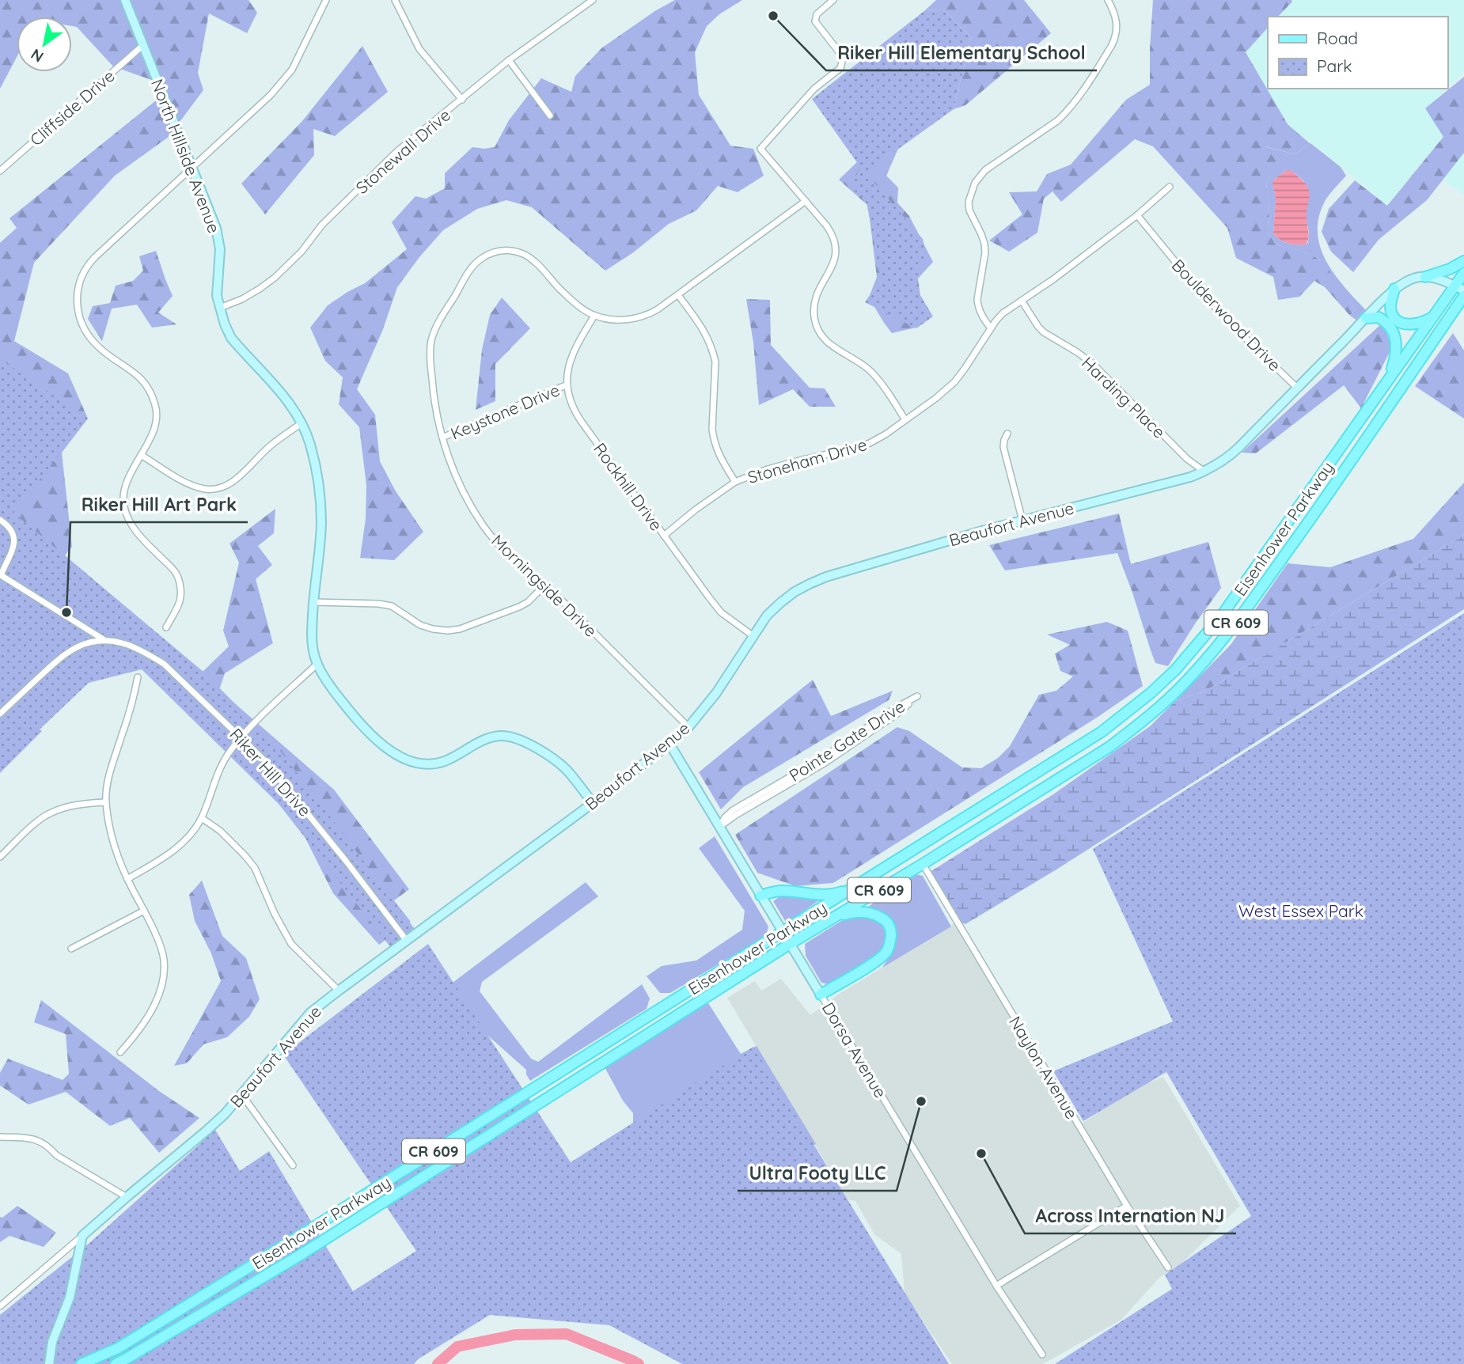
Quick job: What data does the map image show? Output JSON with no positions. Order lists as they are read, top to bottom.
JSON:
{
  "streets": {
    "main road": ["Eisenhower Parkway", "CR 609"],
    "street": [
      "Cliffside Drive",
      "Stonewall Drive",
      "North Hillside Avenue",
      "Boulderwood Drive",
      "Harding Place",
      "Keystone Drive",
      "Stoneham Drive",
      "Rockhill Drive",
      "Beaufort Avenue",
      "Morningside Drive",
      "Pointe Gate Drive",
      "Riker Hill Drive",
      "Dorsa Avenue",
      "Naylon Avenue"
    ]
  },
  "crossings": [
    ["Cliffside Drive", "North Hillside Avenue"],
    ["Stonewall Drive", "North Hillside Avenue"],
    ["North Hillside Avenue", "Beaufort Avenue"],
    ["Boulderwood Drive", "Stoneham Drive"],
    ["Boulderwood Drive", "Beaufort Avenue"],
    ["Harding Place", "Stoneham Drive"],
    ["Harding Place", "Beaufort Avenue"],
    ["Keystone Drive", "Rockhill Drive"],
    ["Keystone Drive", "Morningside Drive"],
    ["Stoneham Drive", "Rockhill Drive"],
    ["Rockhill Drive", "Beaufort Avenue"],
    ["Rockhill Drive", "Morningside Drive"],
    ["Beaufort Avenue", "Morningside Drive"],
    ["Beaufort Avenue", "Riker Hill Drive"],
    ["Beaufort Avenue", "Dorsa Avenue"],
    ["Eisenhower Parkway", "Dorsa Avenue"],
    ["Eisenhower Parkway", "Naylon Avenue"],
    ["Pointe Gate Drive", "Dorsa Avenue"]
  ],
  "parks": ["West Essex Park"],
  "places": [
    "Riker Hill Elementary School",
    "Riker Hill Art Park",
    "Ultra Footy LLC",
    "Across Internation NJ"
  ],
  "legend": ["Road", "Park"],
  "north": "bottom left"
}
